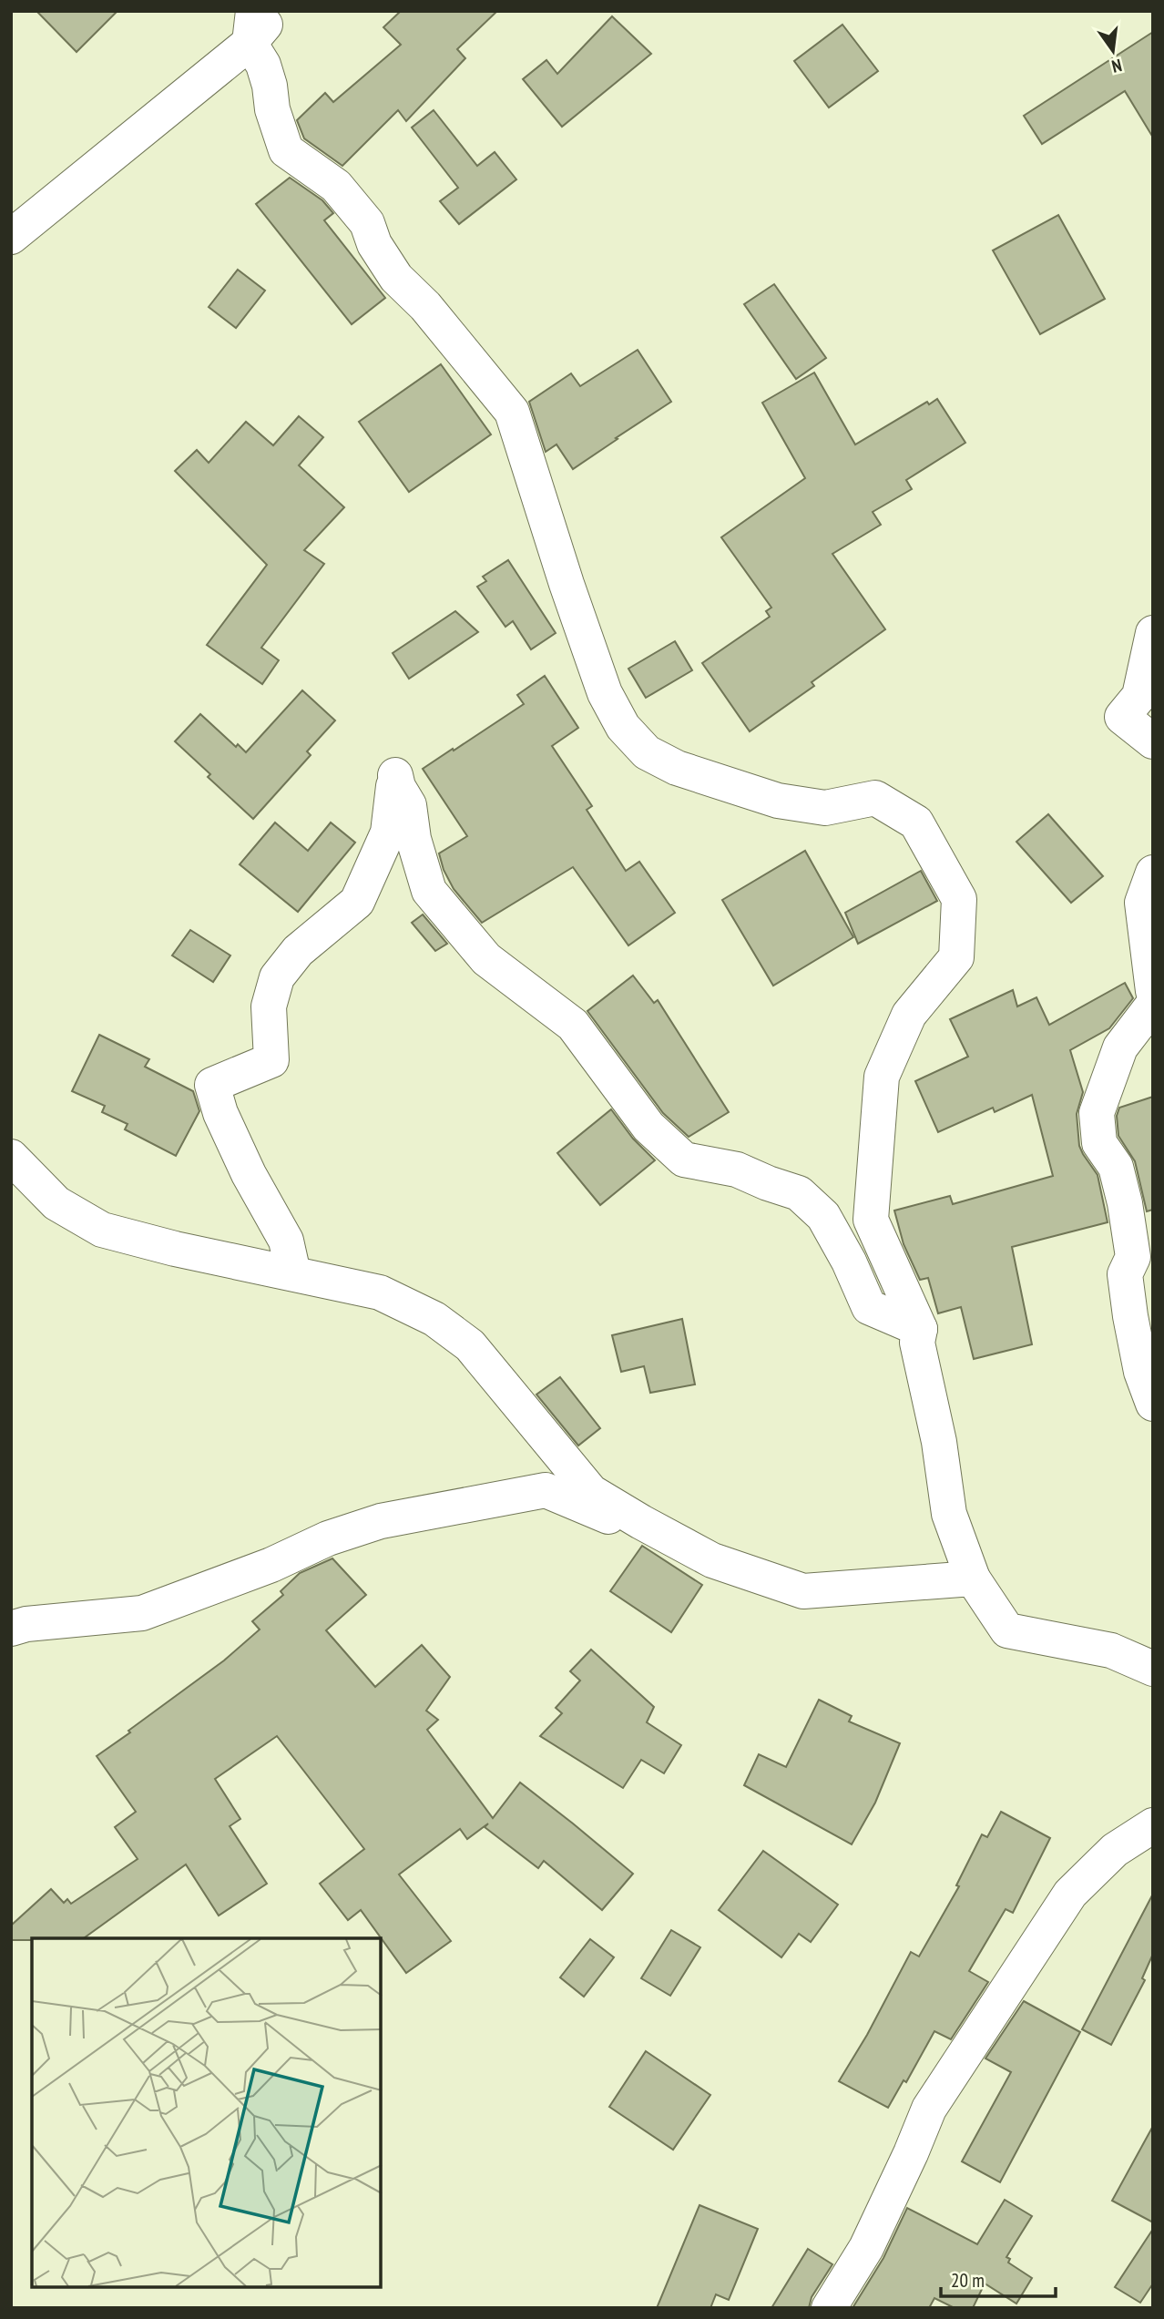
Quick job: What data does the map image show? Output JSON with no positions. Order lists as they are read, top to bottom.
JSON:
{
  "scale_bar": "20 m",
  "north": "bottom"
}
